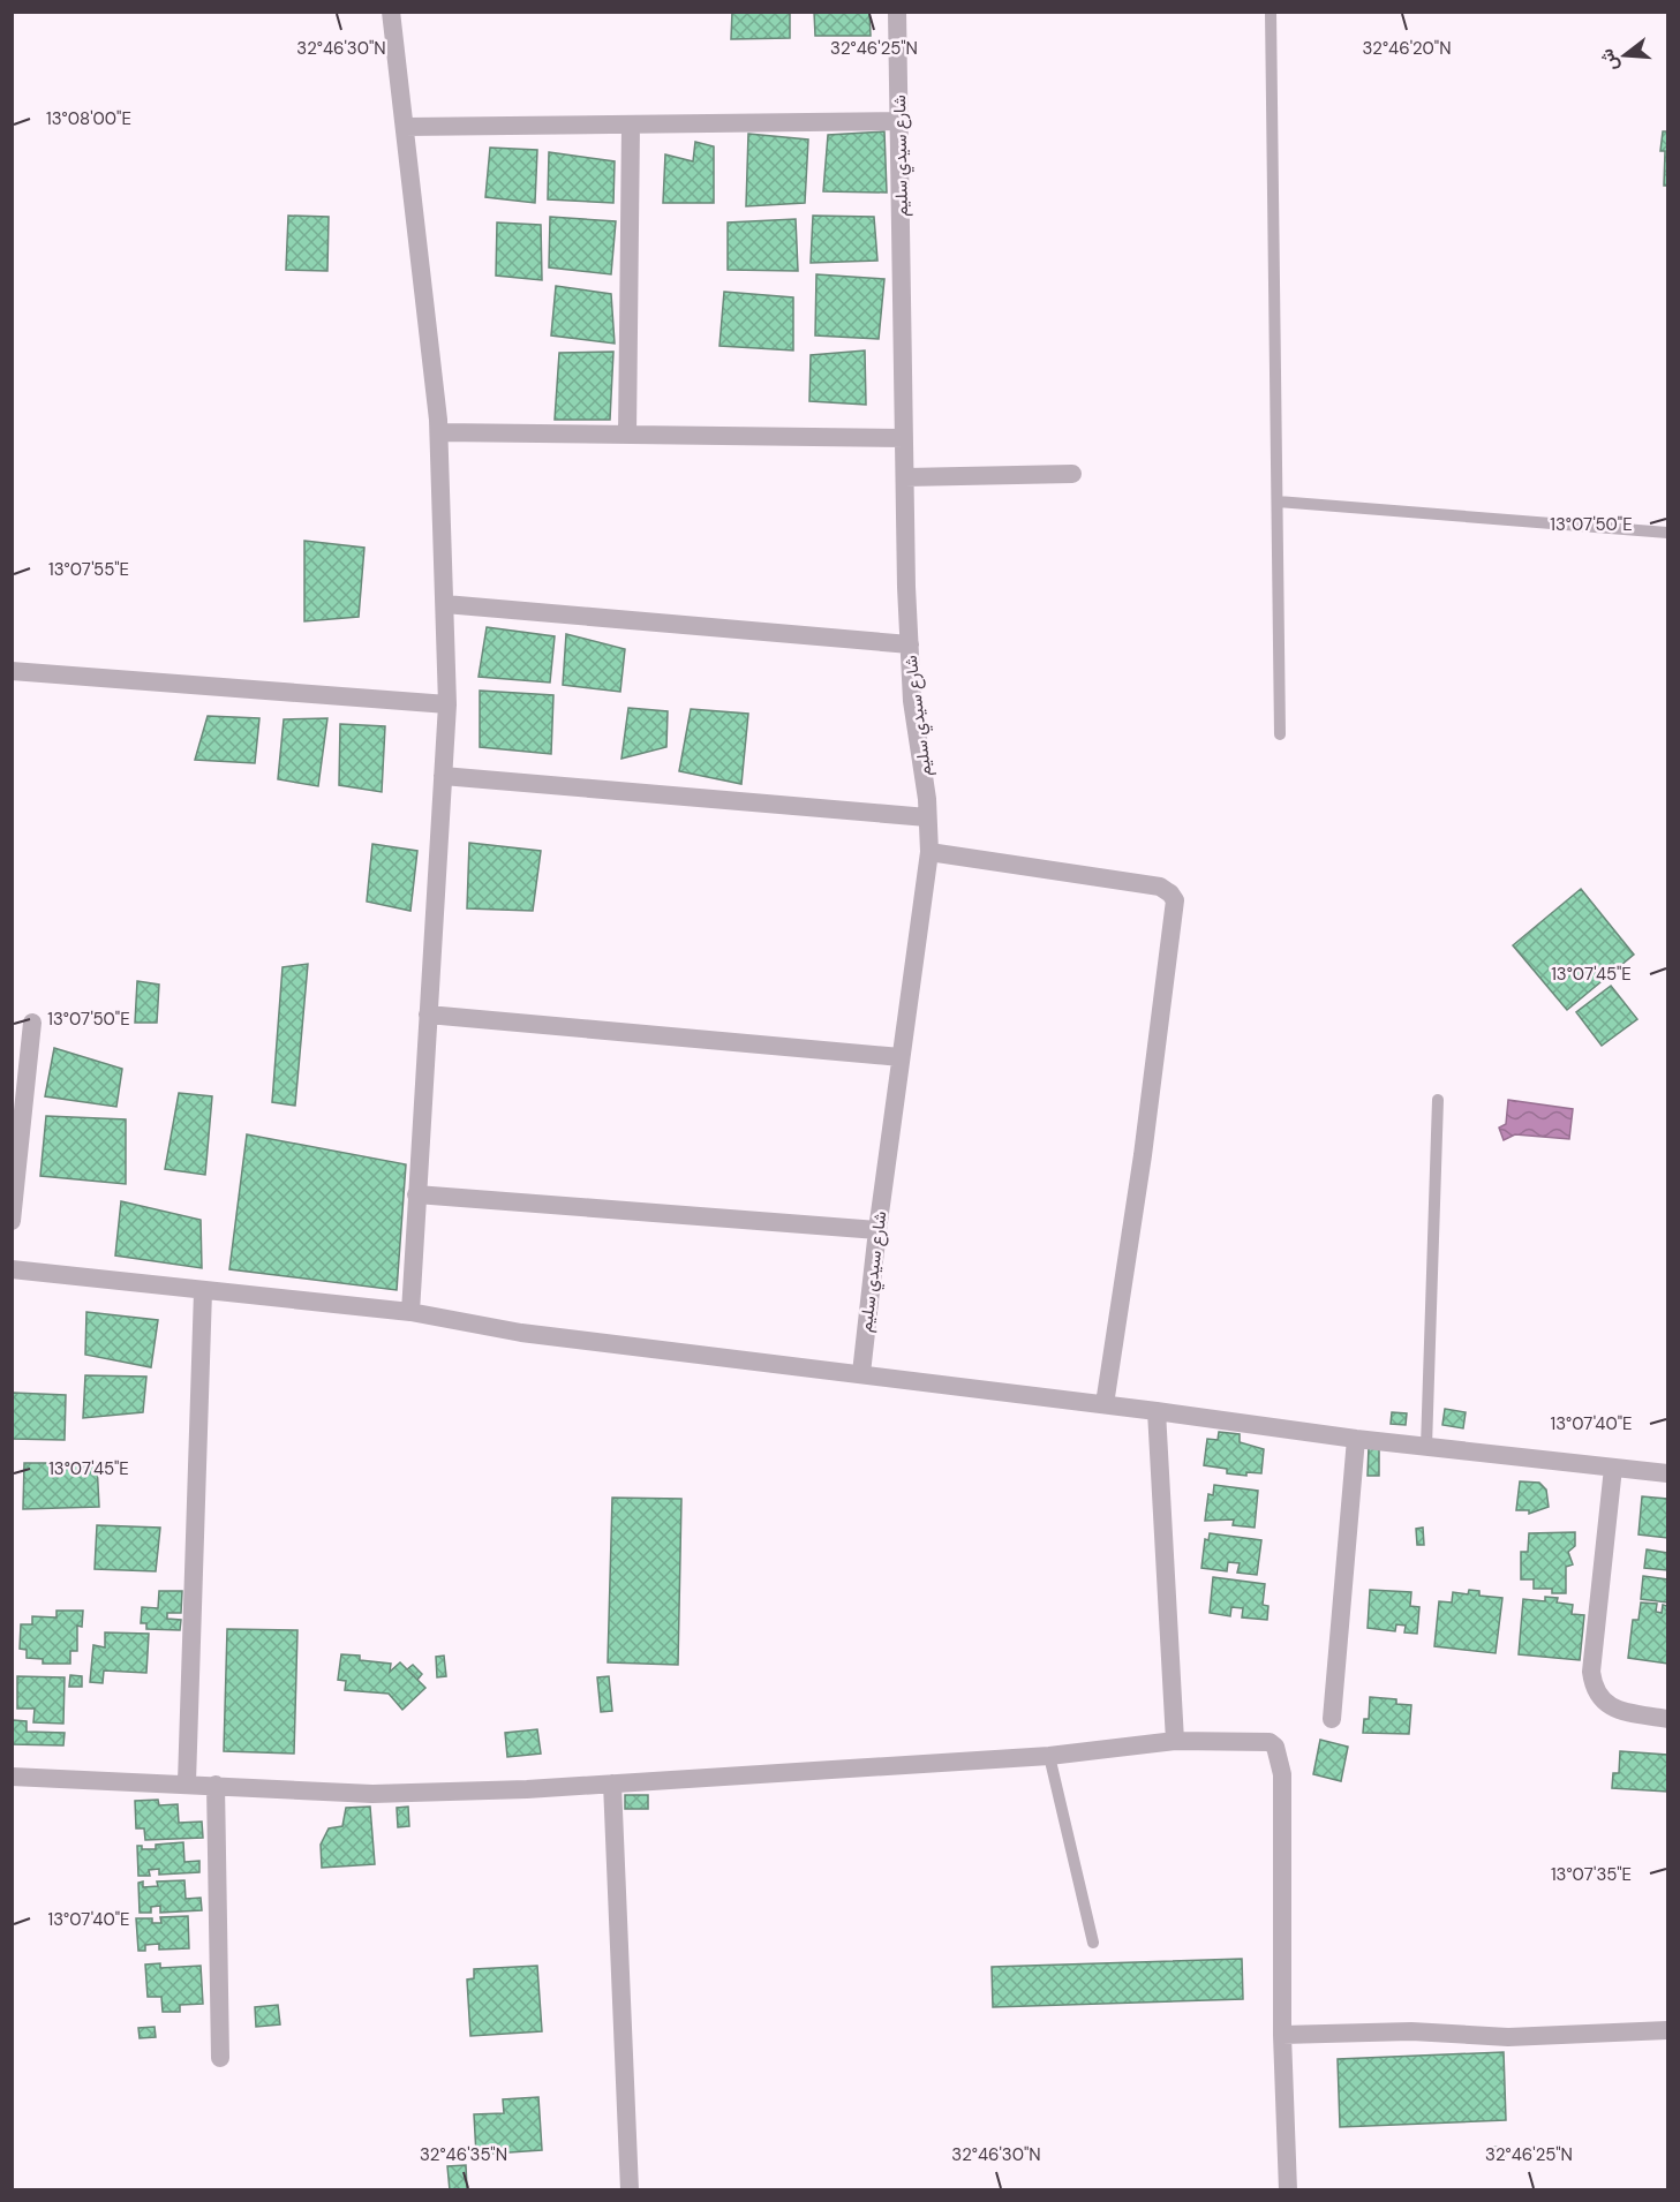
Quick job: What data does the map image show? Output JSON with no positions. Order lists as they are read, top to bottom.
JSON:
{
  "streets": {
    "street": ["شارع سيدي سليم"]
  },
  "north": "left",
  "coordinates": [
    "32°46'30\"N",
    "32°46'25\"N",
    "32°46'20\"N",
    "13°08'00\"E",
    "13°07'50\"E",
    "13°07'55\"E",
    "13°07'45\"E",
    "13°07'40\"E",
    "13°07'35\"E",
    "32°46'35\"N"
  ]
}
